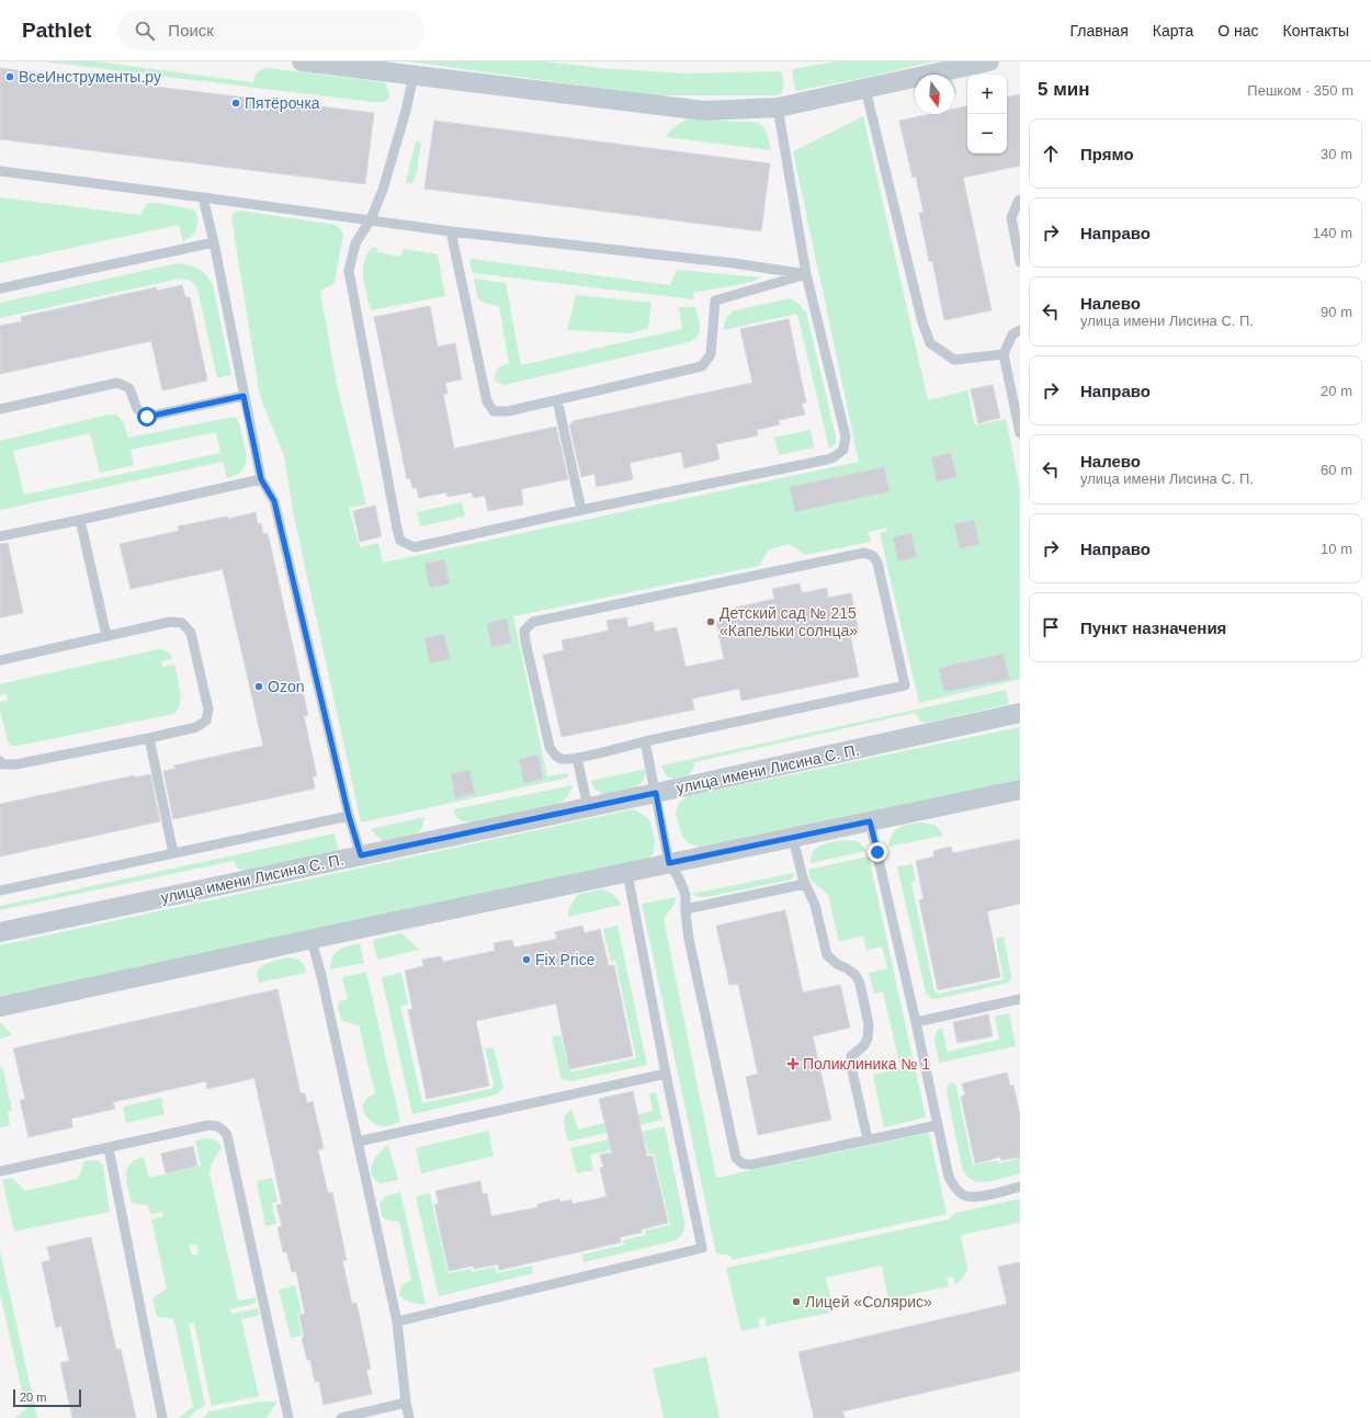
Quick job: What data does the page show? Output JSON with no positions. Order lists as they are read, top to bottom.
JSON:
{
  "streets": {
    "street": ["улица имени Лисина С. П."]
  },
  "places": {
    "other": [
      "ВсеИнструменты.ру",
      "Пятёрочка",
      "Детский сад № 215 «Капельки солнца»",
      "Ozon",
      "Fix Price",
      "Лицей «Солярис»"
    ],
    "health": ["Поликлиника № 1"]
  },
  "scale_bar": "20 m",
  "north": "bottom",
  "page": {
    "header": "Pathlet",
    "search": "Поиск",
    "nav": [
      "Главная",
      "Карта",
      "О нас",
      "Контакты"
    ],
    "heading": ["5 мин", "Пешком · 350 m"],
    "map_buttons": ["+", "−"],
    "list": [
      ["Прямо", "30 m"],
      ["Направо", "140 m"],
      ["Налево", "улица имени Лисина С. П.", "90 m"],
      ["Направо", "20 m"],
      ["Налево", "улица имени Лисина С. П.", "60 m"],
      ["Направо", "10 m"],
      "Пункт назначения"
    ],
    "scale": "20 m"
  }
}
